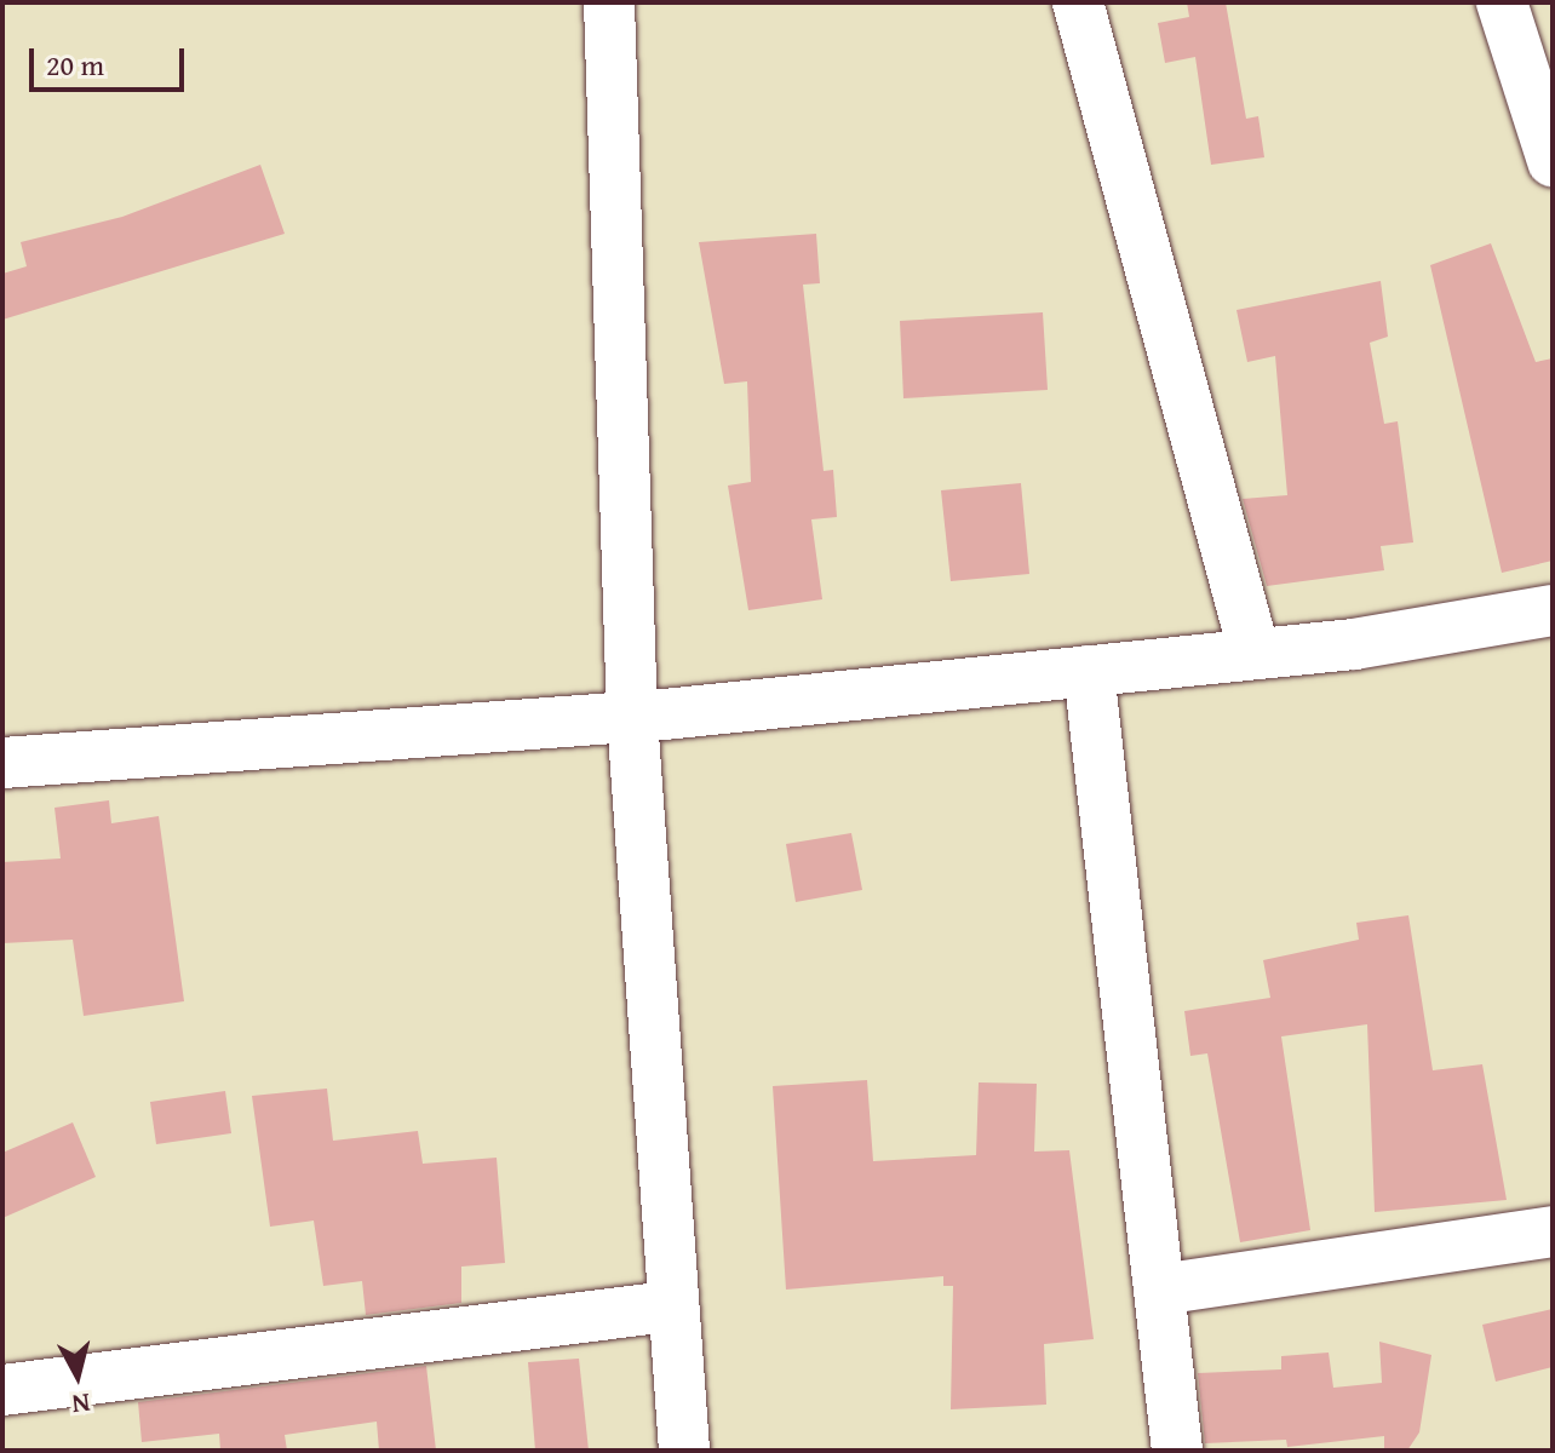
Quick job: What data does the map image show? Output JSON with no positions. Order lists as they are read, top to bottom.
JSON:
{
  "scale_bar": "20 m",
  "north": "bottom"
}
